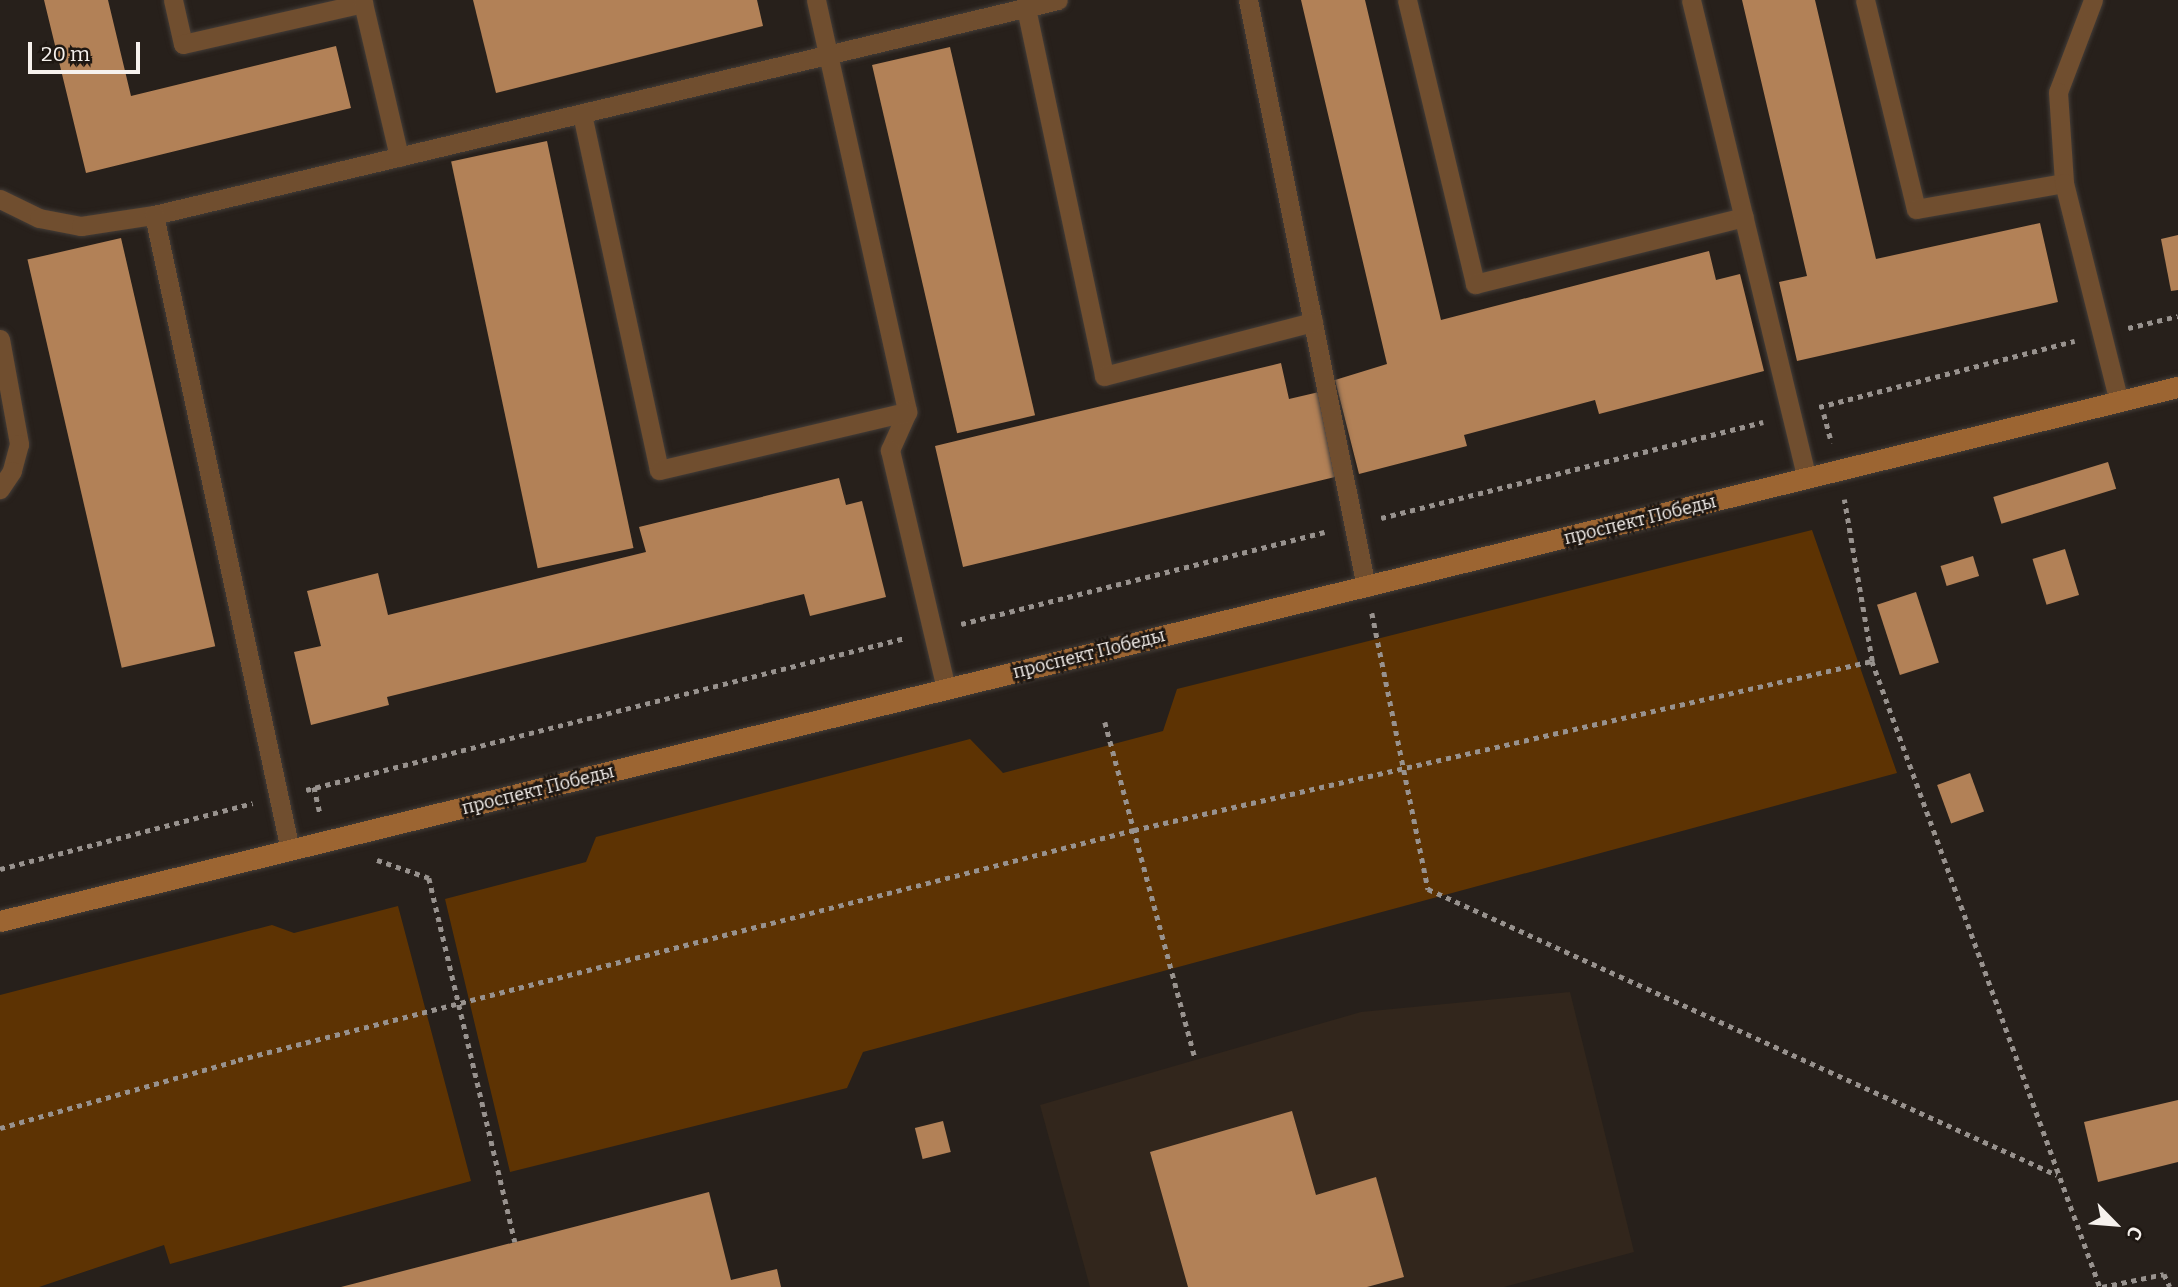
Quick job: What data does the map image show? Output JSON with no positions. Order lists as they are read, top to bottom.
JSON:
{
  "streets": {
    "main road": ["проспект Победы"]
  },
  "scale_bar": "20 m",
  "north": "bottom right"
}
